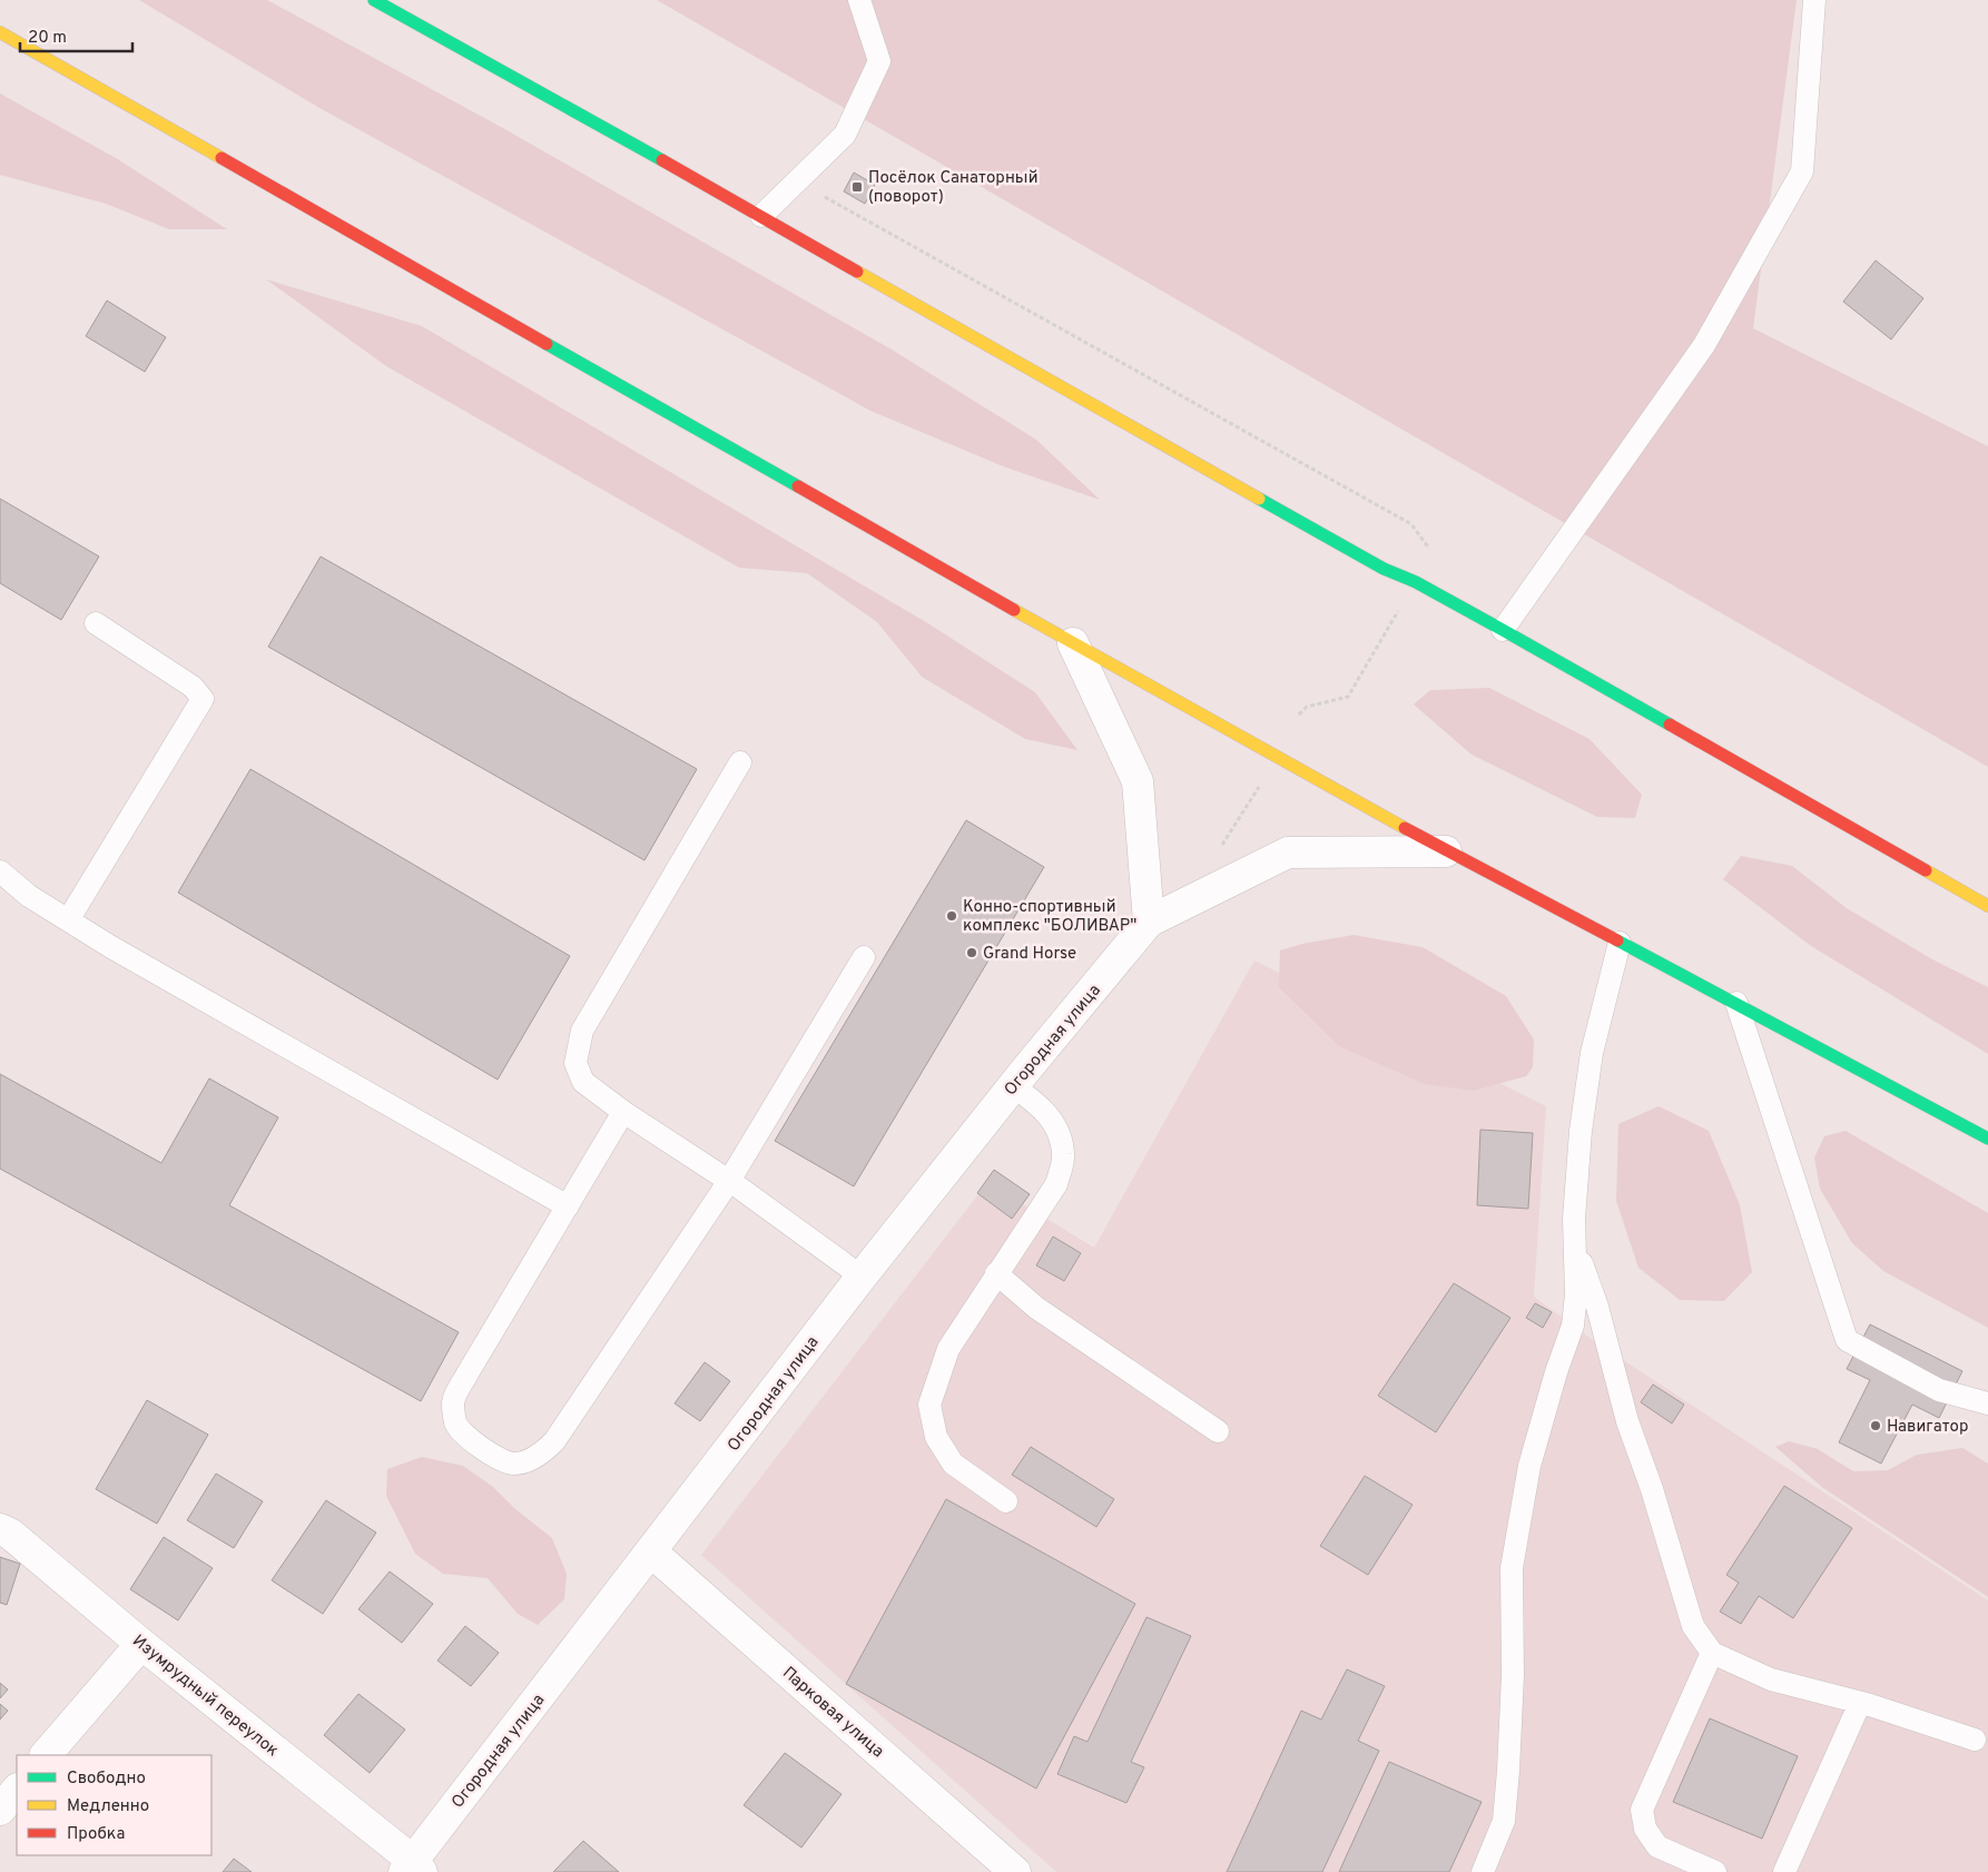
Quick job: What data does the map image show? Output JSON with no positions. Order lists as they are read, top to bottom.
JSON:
{
  "streets": {
    "street": ["Огородная улица", "Изумрудный переулок", "Парковая улица"]
  },
  "crossings": [
    ["Огородная улица", "Изумрудный переулок"],
    ["Огородная улица", "Парковая улица"]
  ],
  "places": {
    "transit": ["Посёлок Санаторный (поворот)"],
    "other": ["Конно-спортивный комплекс \"БОЛИВАР\"", "Grand Horse", "Навигатор"]
  },
  "legend": ["Свободно", "Медленно", "Пробка"],
  "scale_bar": "20 m"
}
